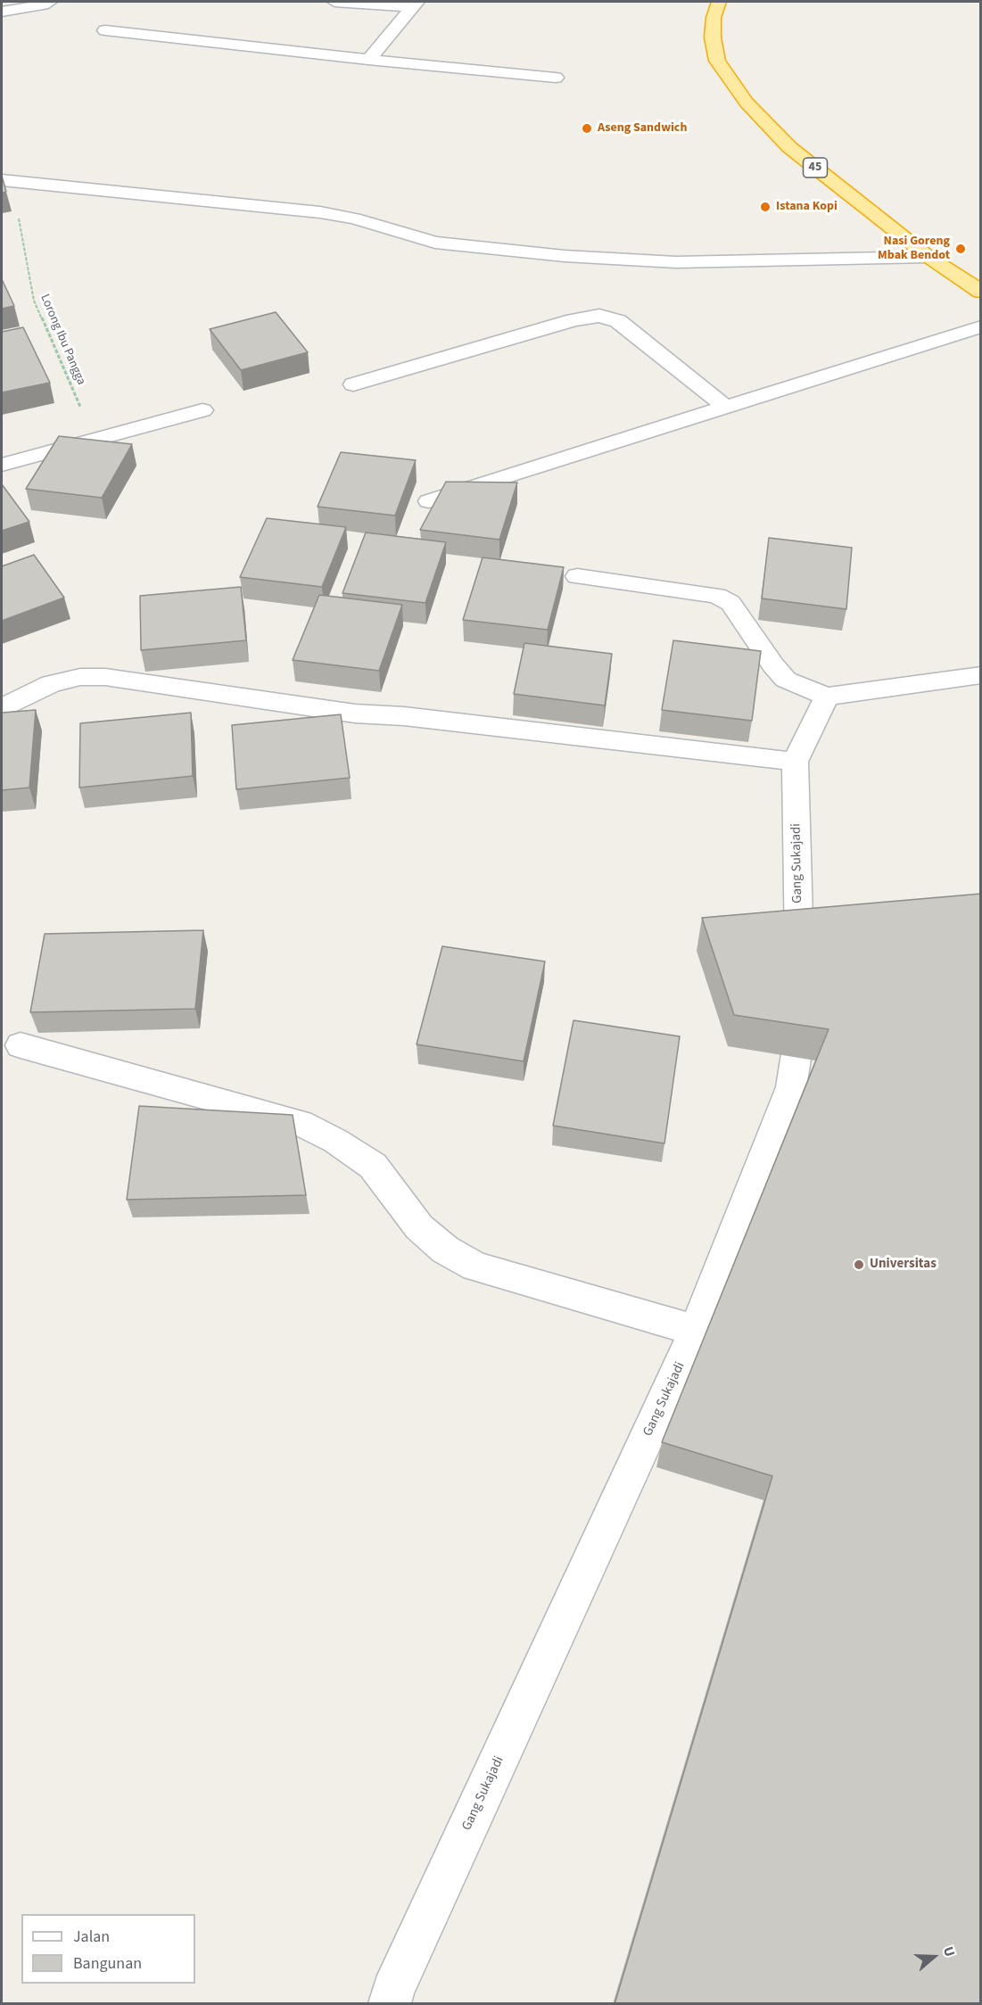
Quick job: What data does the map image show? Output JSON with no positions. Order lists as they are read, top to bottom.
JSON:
{
  "streets": {
    "highway": ["45"],
    "street": ["Gang Sukajadi"],
    "path": ["Lorong Ibu Pangga"]
  },
  "places": [
    "Aseng Sandwich",
    "Istana Kopi",
    "Nasi Goreng Mbak Bendot",
    "Universitas"
  ],
  "legend": ["Jalan", "Bangunan"],
  "north": "right"
}
